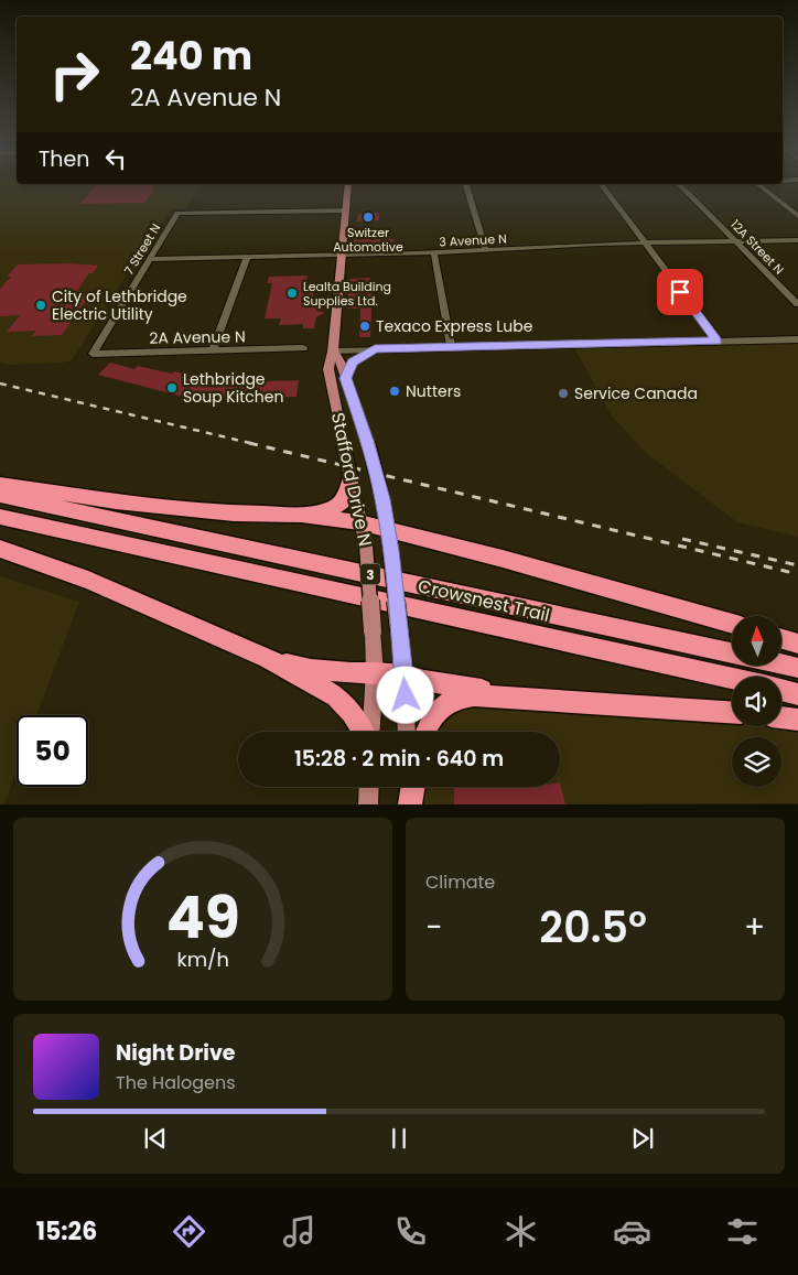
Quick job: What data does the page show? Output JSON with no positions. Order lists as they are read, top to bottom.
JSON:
{
  "streets": {
    "highway": ["3", "Crowsnest Trail"],
    "main road": ["Stafford Drive N"],
    "street": [
      "3 Avenue N",
      "12A Street N",
      "7 Street N",
      "2A Avenue N"
    ]
  },
  "crossings": [
    ["3 Avenue N", "12A Street N"],
    ["3 Avenue N", "7 Street N"],
    ["3 Avenue N", "Stafford Drive N"],
    ["7 Street N", "2A Avenue N"],
    ["7 Street N", "Stafford Drive N"]
  ],
  "places": [
    "Switzer Automotive",
    "Lealta Building Supplies Ltd.",
    "City of Lethbridge Electric Utility",
    "Texaco Express Lube",
    "Lethbridge Soup Kitchen",
    "Nutters",
    "Service Canada"
  ],
  "north": "top",
  "page": {
    "turn": ["240 m", "2A Avenue N"],
    "then": "Then",
    "limit": "50",
    "trip": "15:28 · 2 min · 640 m",
    "tile": "Climate",
    "heat": ["−", "20.5°", "+"],
    "song": ["Night Drive", "The Halogens"],
    "tabs": "15:26",
    "gauge": ["49", "km/h"]
  }
}
